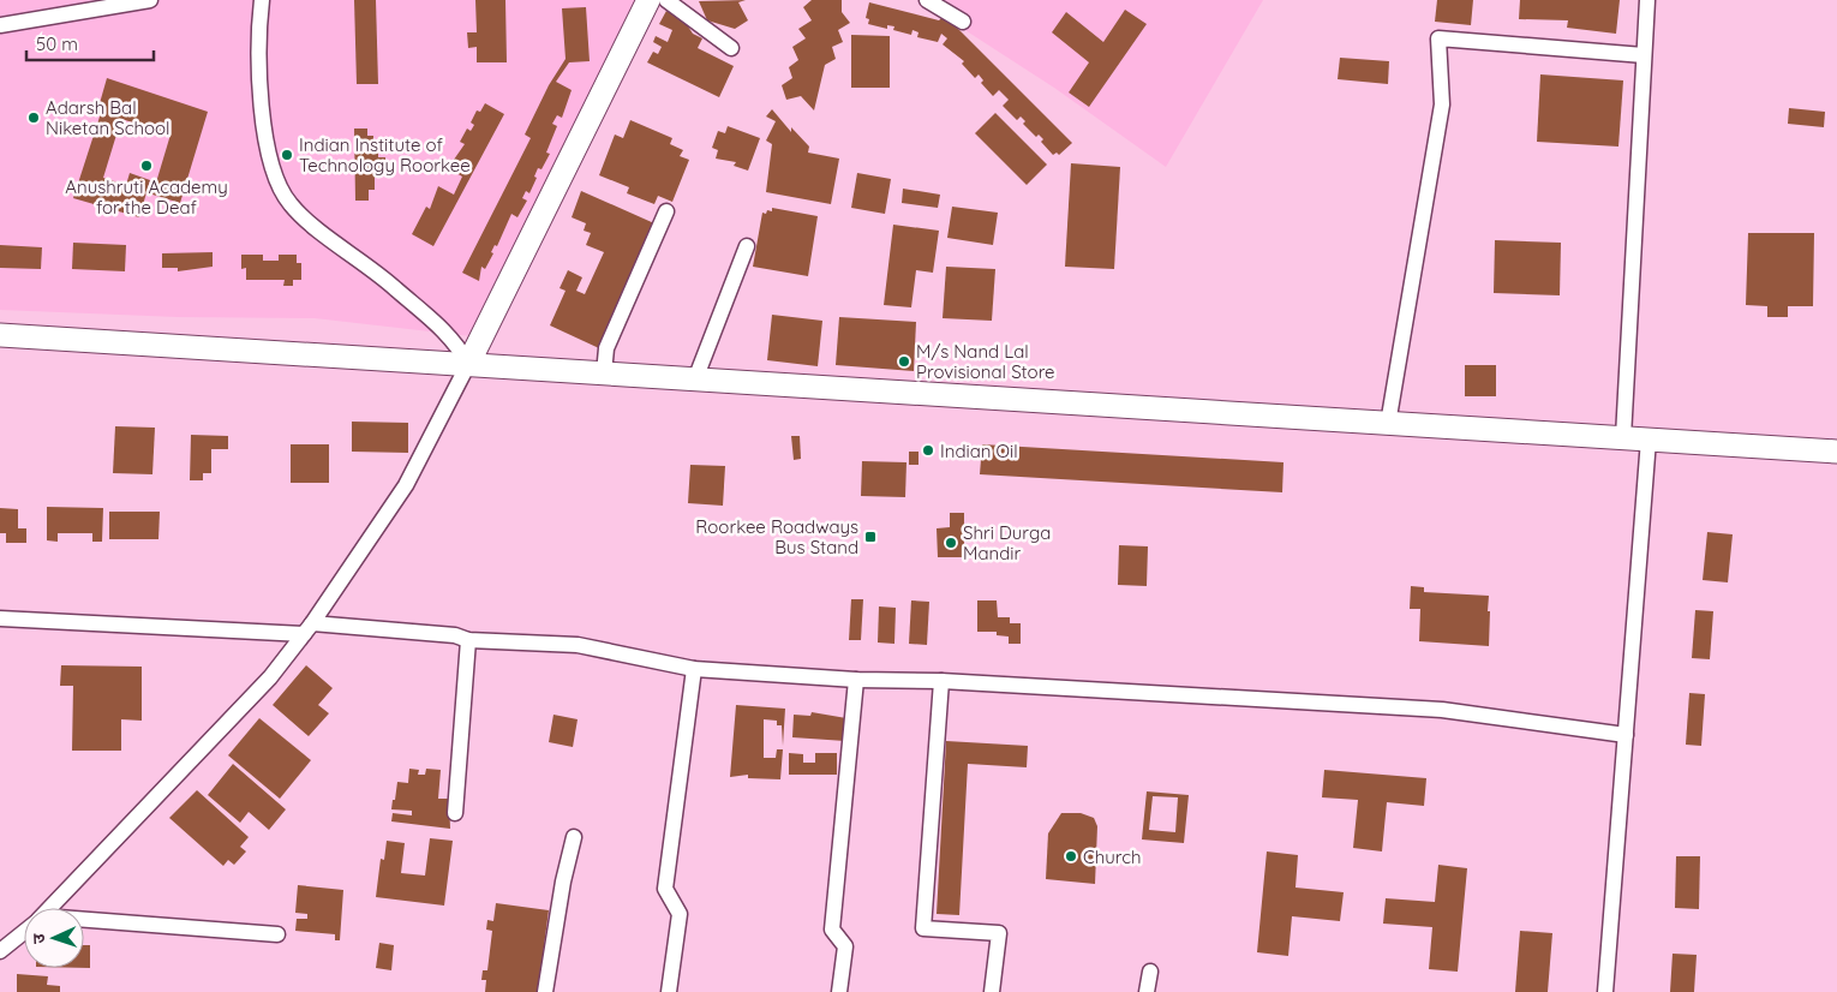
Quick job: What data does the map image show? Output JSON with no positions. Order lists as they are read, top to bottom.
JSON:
{
  "places": {
    "other": [
      "Adarsh Bal Niketan School",
      "Indian Institute of Technology Roorkee",
      "Anushruti Academy for the Deaf",
      "M/s Nand Lal Provisional Store",
      "Indian Oil",
      "Shri Durga Mandir",
      "Church"
    ],
    "transit": ["Roorkee Roadways Bus Stand"]
  },
  "scale_bar": "50 m",
  "north": "left"
}
